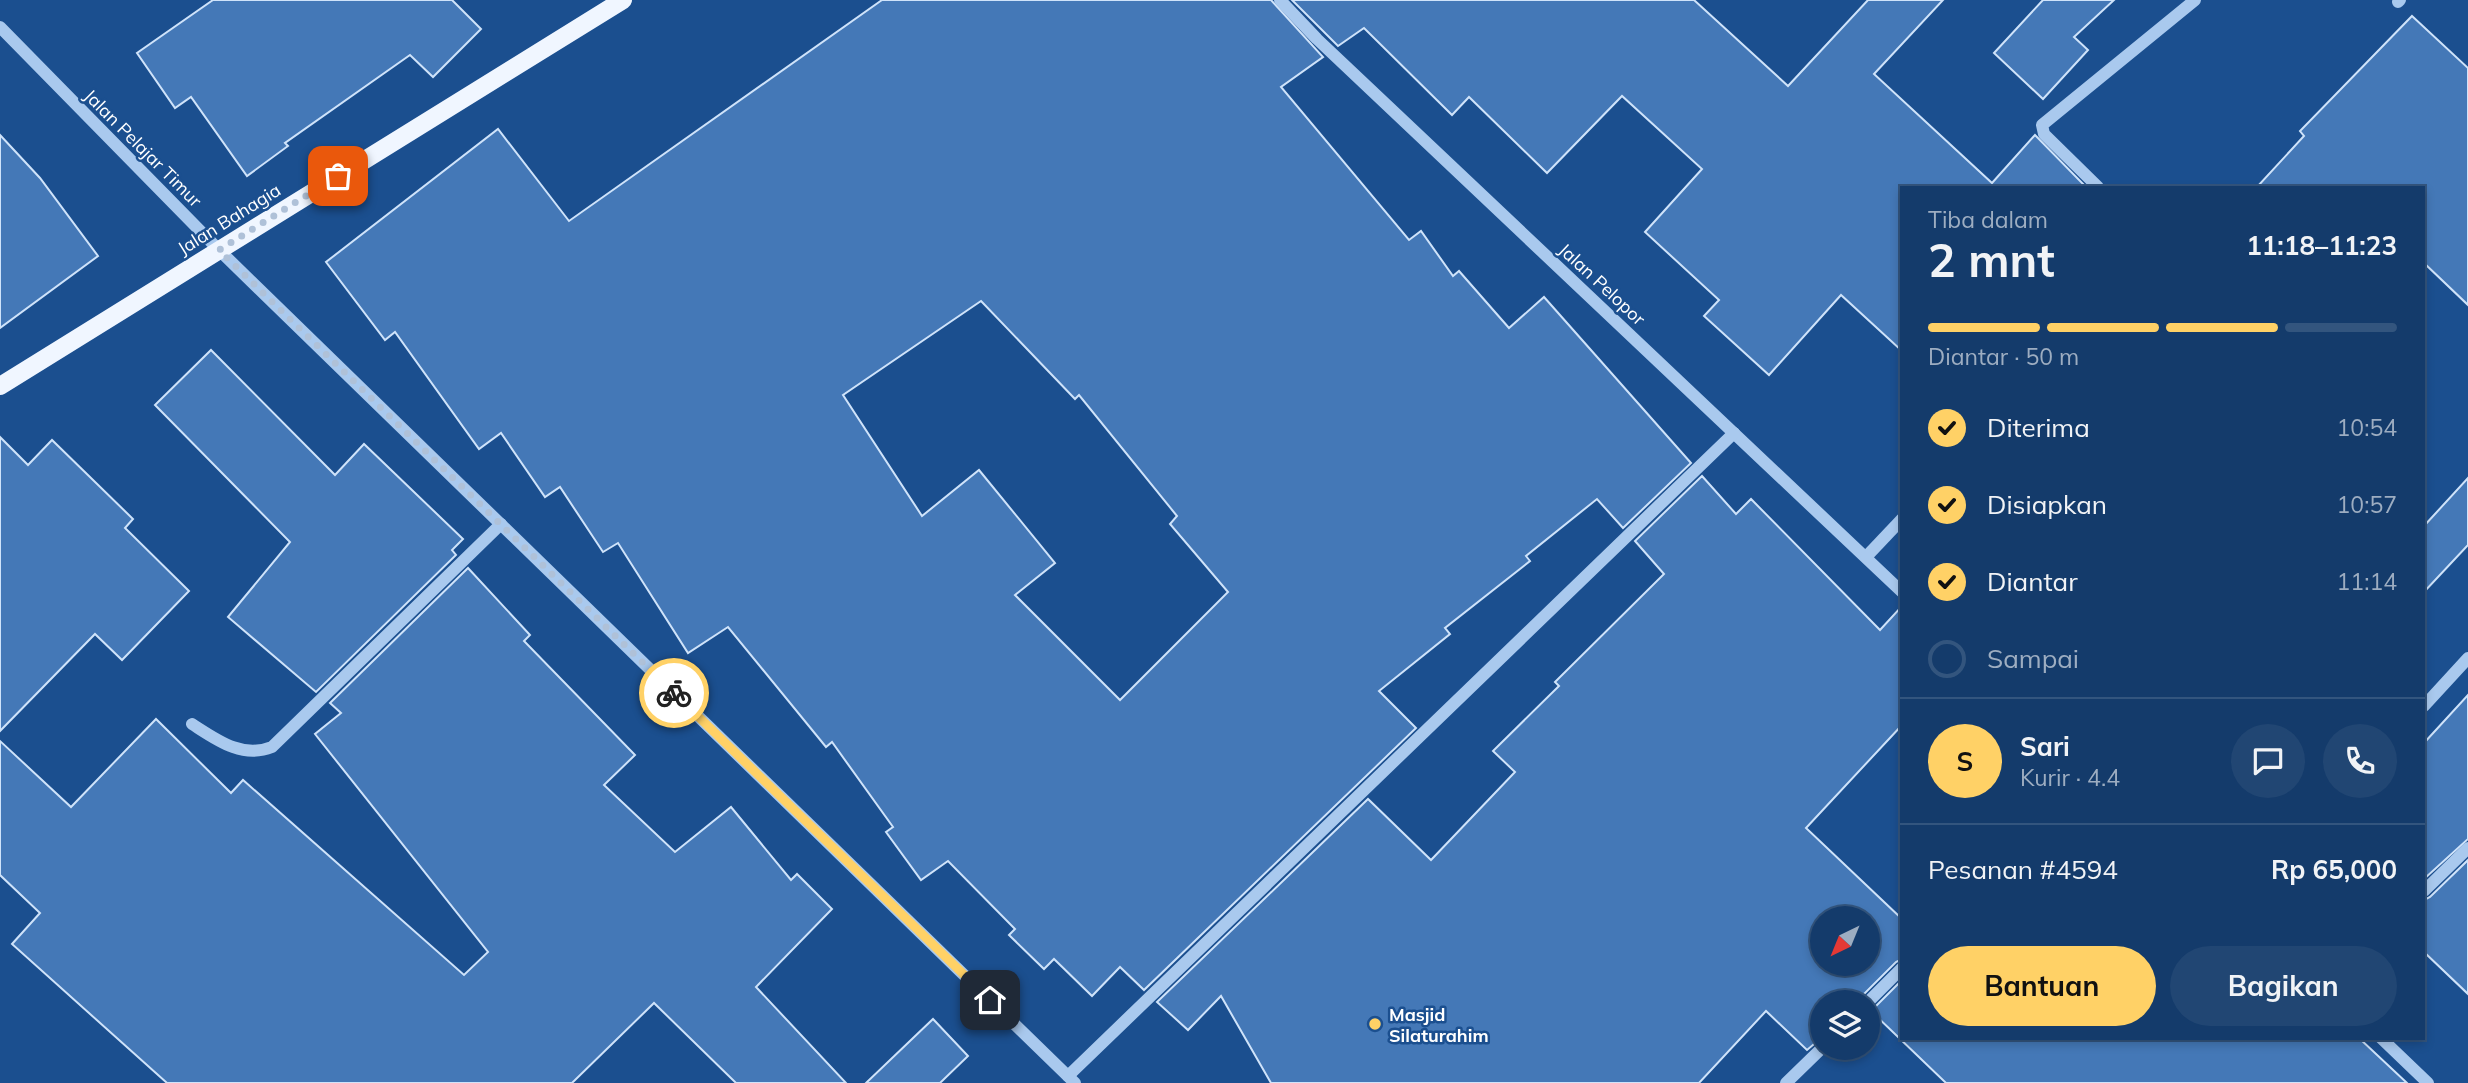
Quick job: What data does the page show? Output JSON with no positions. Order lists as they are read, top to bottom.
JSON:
{
  "streets": {
    "main road": ["Jalan Bahagia"],
    "street": ["Jalan Pelajar Timur", "Jalan Pelopor"]
  },
  "crossings": [
    ["Jalan Pelajar Timur", "Jalan Bahagia"]
  ],
  "places": ["Masjid Silaturahim"],
  "north": "bottom left",
  "page": {
    "heading": ["2 mnt", "Tiba dalam", "11:18–11:23"],
    "panel": [
      "Sari",
      "Kurir · 4.4",
      "Pesanan #4594",
      "Rp 65,000"
    ],
    "bar": "Diantar · 50 m",
    "list": [
      ["Diterima", "10:54"],
      ["Disiapkan", "10:57"],
      ["Diantar", "11:14"],
      "Sampai"
    ],
    "round": "S",
    "buttons": ["Bantuan", "Bagikan"]
  }
}
